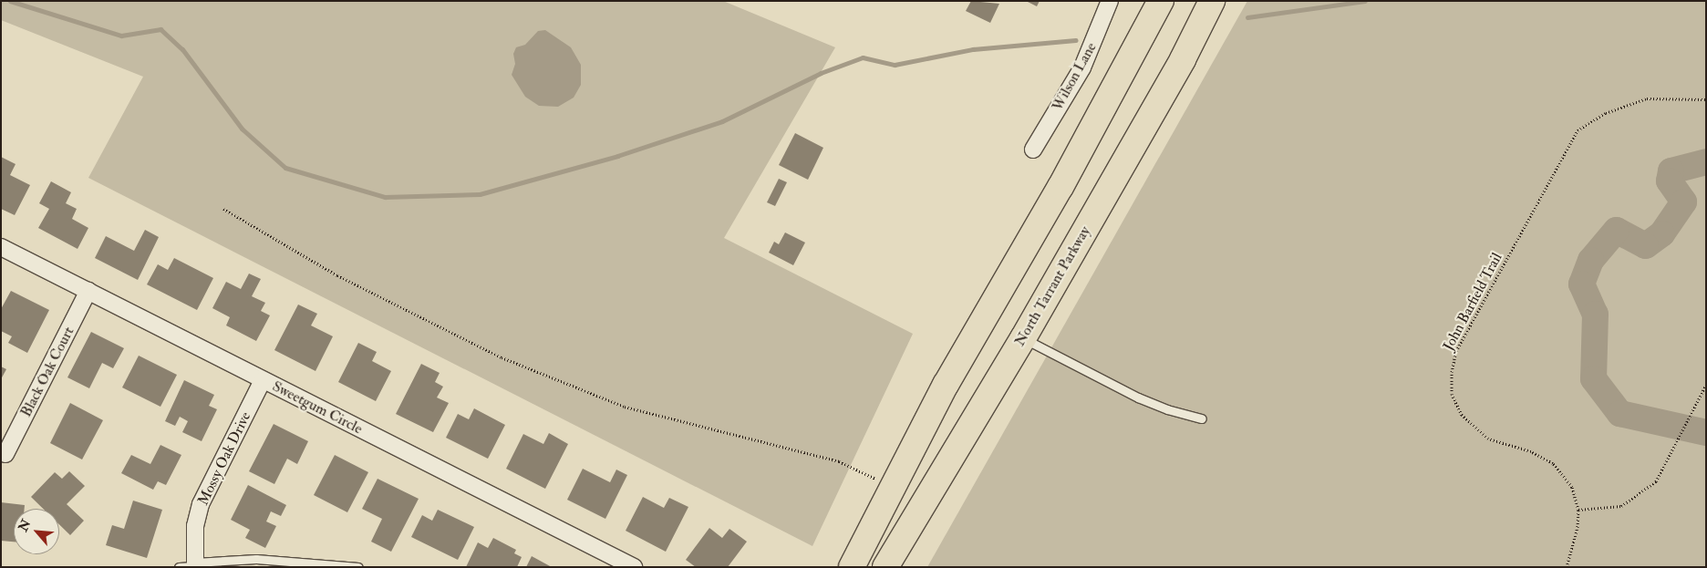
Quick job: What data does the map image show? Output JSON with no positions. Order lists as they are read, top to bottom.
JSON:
{
  "streets": {
    "main road": ["North Tarrant Parkway"],
    "street": [
      "Wilson Lane",
      "Black Oak Court",
      "Sweetgum Circle",
      "Mossy Oak Drive"
    ],
    "path": ["John Barfield Trail"]
  },
  "crossings": [
    ["Black Oak Court", "Sweetgum Circle"],
    ["Sweetgum Circle", "Mossy Oak Drive"]
  ],
  "north": "top left"
}
